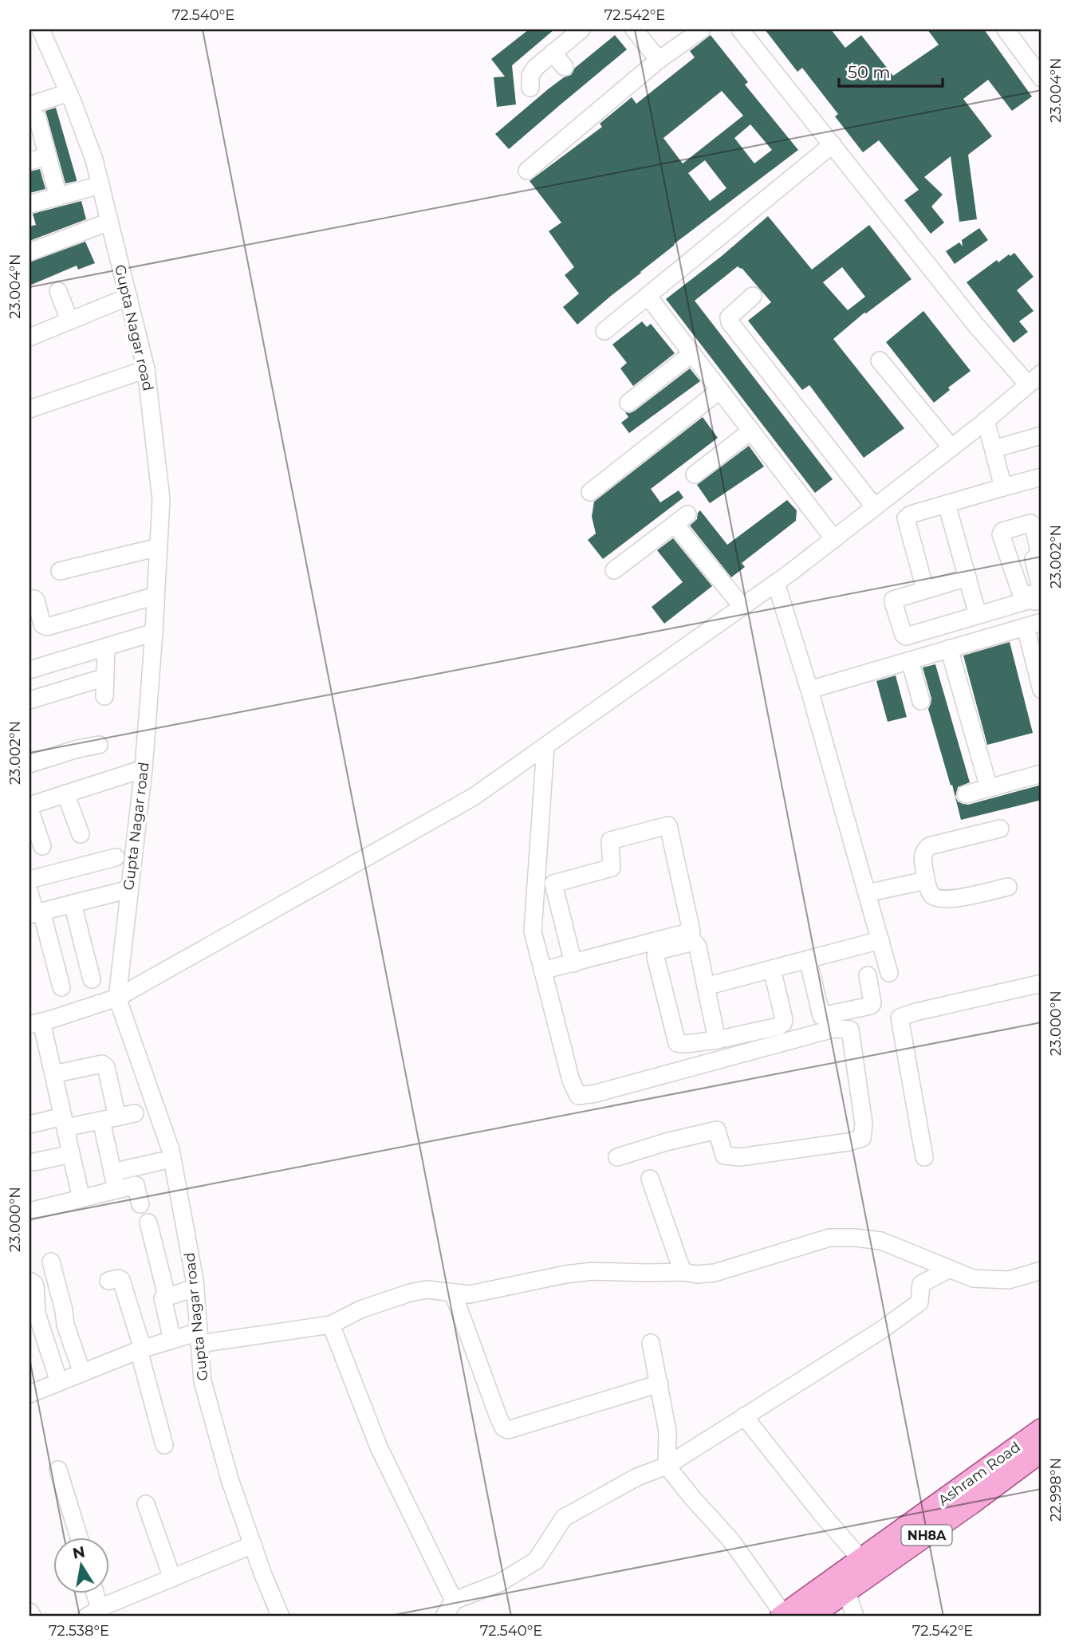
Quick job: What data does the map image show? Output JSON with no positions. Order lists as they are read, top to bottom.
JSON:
{
  "streets": {
    "main road": ["Ashram Road", "NH8A"],
    "street": ["Gupta Nagar road"]
  },
  "scale_bar": "50 m",
  "north": "top",
  "coordinates": [
    "72.540°E",
    "72.542°E",
    "23.004°N",
    "23.002°N",
    "23.000°N",
    "22.998°N",
    "72.538°E"
  ]
}
